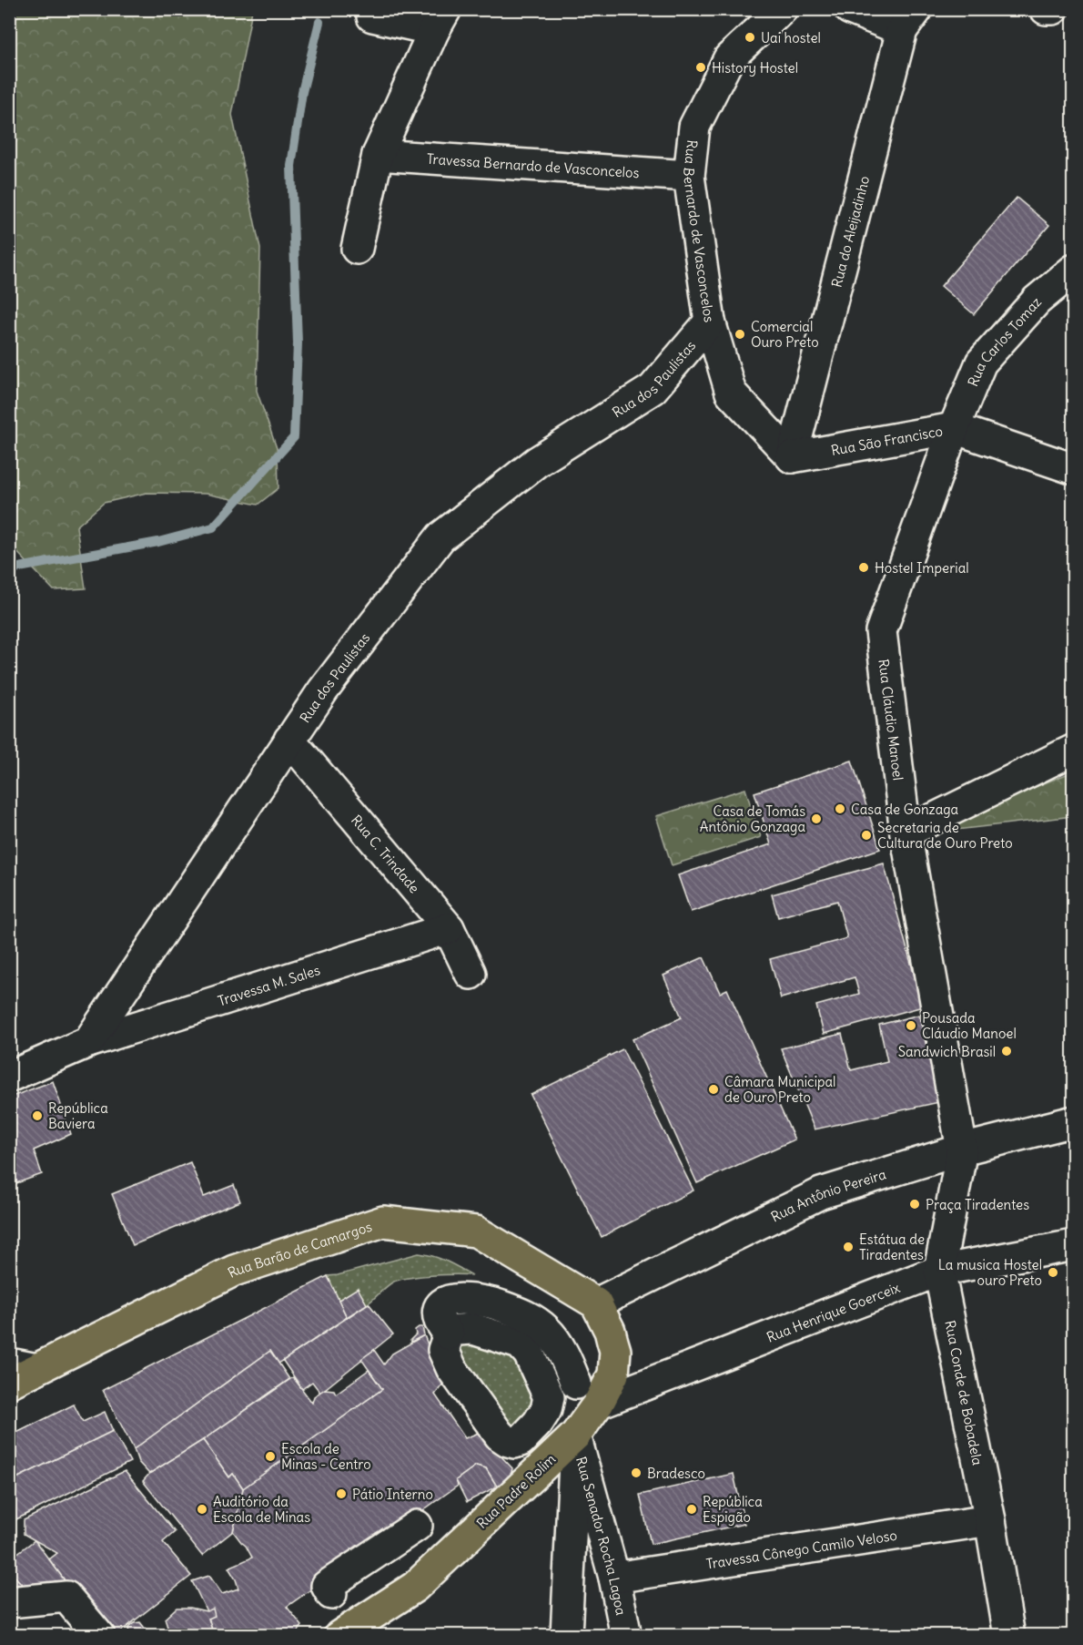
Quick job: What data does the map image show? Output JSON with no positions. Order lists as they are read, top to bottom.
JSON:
{
  "streets": {
    "main road": ["Rua Barão de Camargos", "Rua Padre Rolim"],
    "street": [
      "Travessa Bernardo de Vasconcelos",
      "Rua Bernardo de Vasconcelos",
      "Rua do Aleijadinho",
      "Rua Carlos Tomaz",
      "Rua dos Paulistas",
      "Rua São Francisco",
      "Rua Cláudio Manoel",
      "Rua C. Trindade",
      "Travessa M. Sales",
      "Rua Antônio Pereira",
      "Rua Henrique Goerceix",
      "Rua Conde de Bobadela",
      "Rua Senador Rocha Lagoa",
      "Travessa Cônego Camilo Veloso"
    ]
  },
  "crossings": [
    ["Travessa Bernardo de Vasconcelos", "Rua Bernardo de Vasconcelos"],
    ["Rua Bernardo de Vasconcelos", "Rua do Aleijadinho"],
    ["Rua Bernardo de Vasconcelos", "Rua dos Paulistas"],
    ["Rua Bernardo de Vasconcelos", "Rua São Francisco"],
    ["Rua do Aleijadinho", "Rua São Francisco"],
    ["Rua Carlos Tomaz", "Rua São Francisco"],
    ["Rua Carlos Tomaz", "Rua Cláudio Manoel"],
    ["Rua dos Paulistas", "Rua C. Trindade"],
    ["Rua dos Paulistas", "Travessa M. Sales"],
    ["Rua São Francisco", "Rua Cláudio Manoel"],
    ["Rua Cláudio Manoel", "Rua Antônio Pereira"],
    ["Rua Cláudio Manoel", "Rua Conde de Bobadela"],
    ["Rua C. Trindade", "Travessa M. Sales"],
    ["Rua Antônio Pereira", "Rua Barão de Camargos"],
    ["Rua Antônio Pereira", "Rua Conde de Bobadela"],
    ["Rua Antônio Pereira", "Rua Padre Rolim"],
    ["Rua Barão de Camargos", "Rua Padre Rolim"],
    ["Rua Henrique Goerceix", "Rua Conde de Bobadela"],
    ["Rua Henrique Goerceix", "Rua Padre Rolim"],
    ["Rua Conde de Bobadela", "Travessa Cônego Camilo Veloso"],
    ["Rua Padre Rolim", "Rua Senador Rocha Lagoa"],
    ["Rua Senador Rocha Lagoa", "Travessa Cônego Camilo Veloso"]
  ],
  "places": [
    "Uai hostel",
    "History Hostel",
    "Comercial Ouro Preto",
    "Hostel Imperial",
    "Casa de Gonzaga",
    "Casa de Tomás Antônio Gonzaga",
    "Secretaria de Cultura de Ouro Preto",
    "Pousada Cláudio Manoel",
    "Sandwich Brasil",
    "Câmara Municipal de Ouro Preto",
    "República Baviera",
    "Praça Tiradentes",
    "Estátua de Tiradentes",
    "La musica Hostel ouro Preto",
    "Escola de Minas - Centro",
    "Bradesco",
    "Pátio Interno",
    "Auditório da Escola de Minas",
    "República Espigão"
  ]
}
